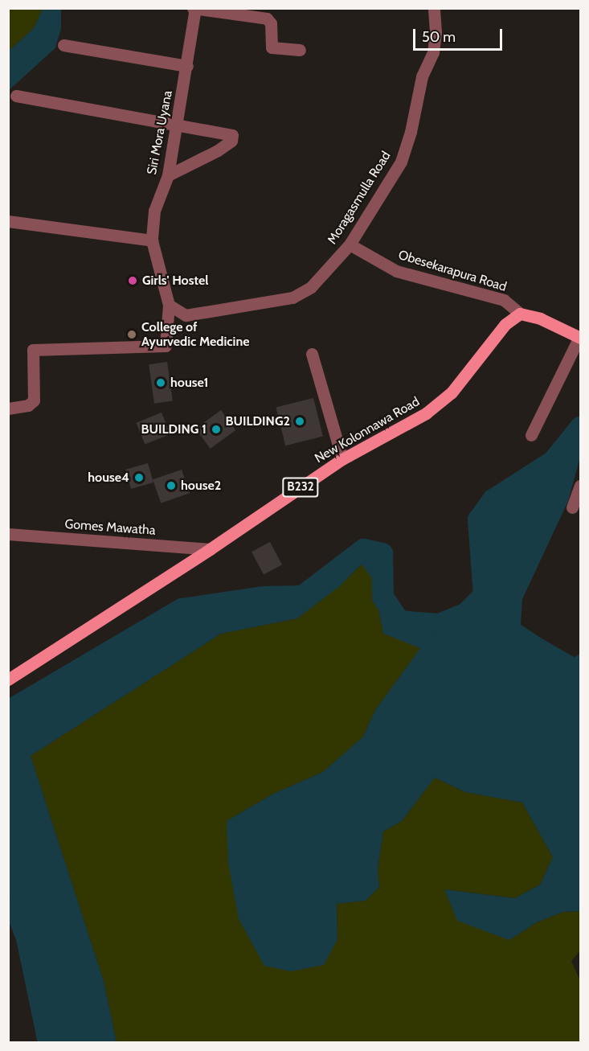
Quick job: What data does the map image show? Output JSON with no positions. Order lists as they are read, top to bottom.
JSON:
{
  "streets": {
    "main road": ["New Kolonnawa Road", "B232"],
    "street": [
      "Siri Mora Uyana",
      "Moragasmulla Road",
      "Obesekarapura Road",
      "Gomes Mawatha"
    ]
  },
  "crossings": [
    ["Siri Mora Uyana", "Moragasmulla Road"],
    ["Moragasmulla Road", "Obesekarapura Road"],
    ["Obesekarapura Road", "New Kolonnawa Road"],
    ["New Kolonnawa Road", "Gomes Mawatha"]
  ],
  "places": [
    "Girls' Hostel",
    "College of Ayurvedic Medicine",
    "house1",
    "BUILDING2",
    "BUILDING 1",
    "house4",
    "house2"
  ],
  "scale_bar": "50 m"
}
